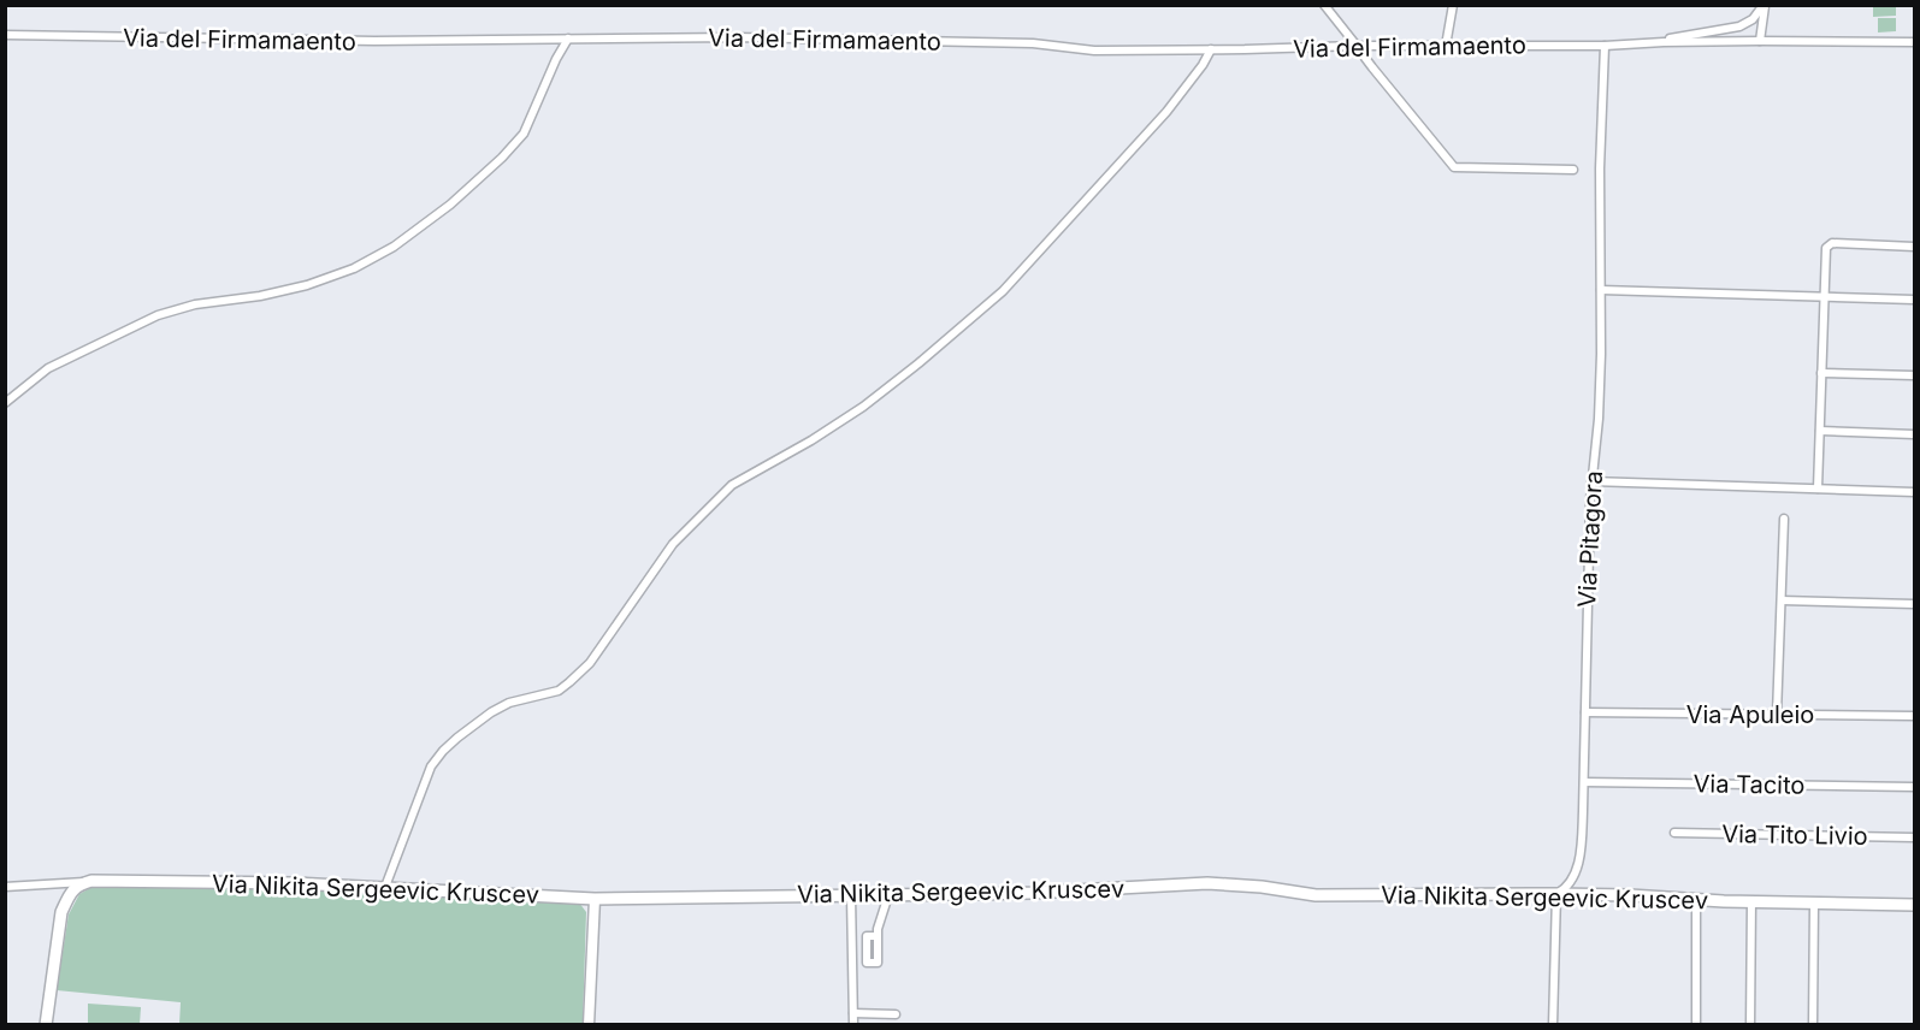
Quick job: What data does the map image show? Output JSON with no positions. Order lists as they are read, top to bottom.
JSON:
{
  "streets": {
    "main road": ["Via Nikita Sergeevic Kruscev"],
    "street": [
      "Via del Firmamaento",
      "Via Pitagora",
      "Via Apuleio",
      "Via Tacito",
      "Via Tito Livio"
    ]
  },
  "crossings": [
    ["Via del Firmamaento", "Via Pitagora"],
    ["Via Pitagora", "Via Apuleio"],
    ["Via Pitagora", "Via Tacito"],
    ["Via Pitagora", "Via Nikita Sergeevic Kruscev"]
  ]
}
